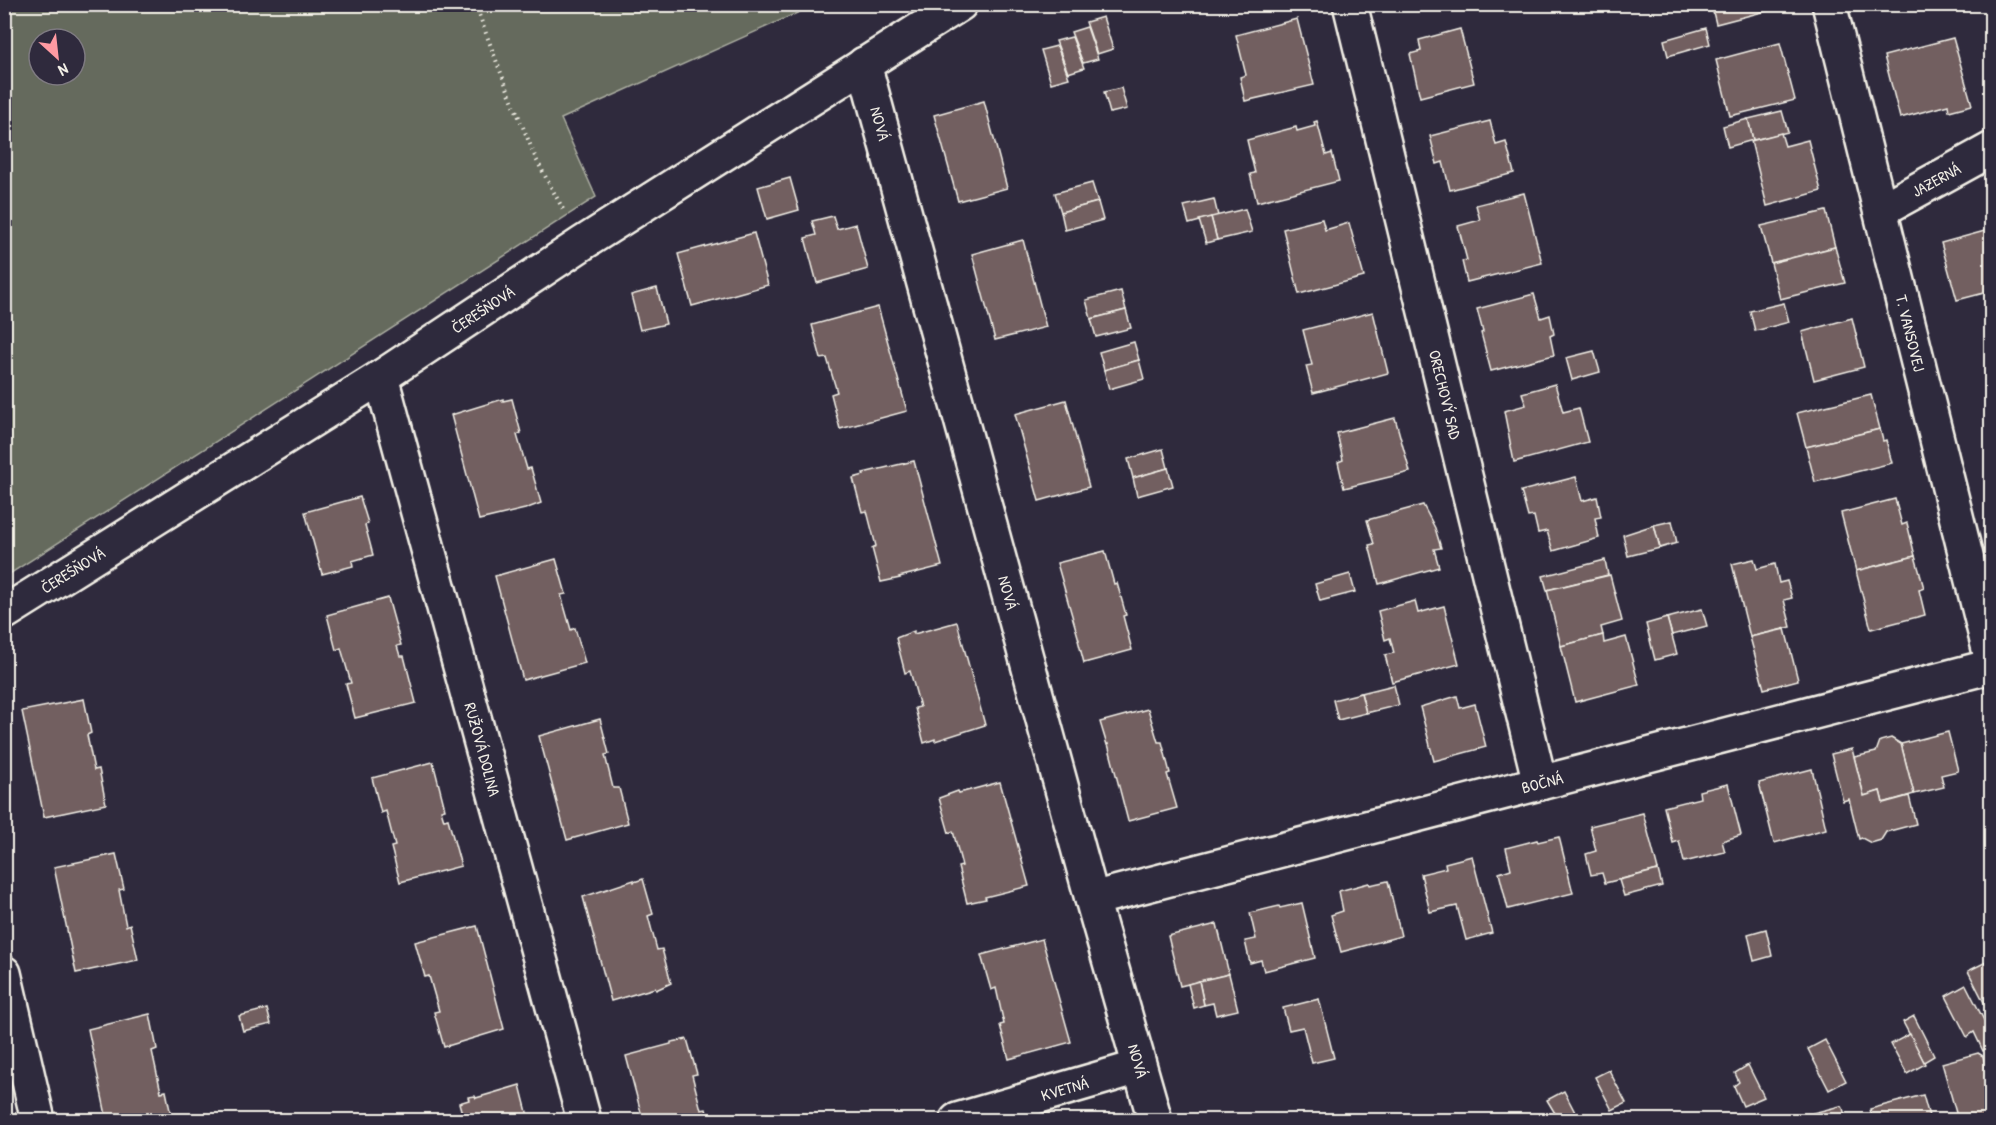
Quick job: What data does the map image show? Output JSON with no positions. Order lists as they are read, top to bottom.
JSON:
{
  "streets": {
    "street": [
      "NOVÁ",
      "JAZERNÁ",
      "ČEREŠŇOVÁ",
      "T. VANSOVEJ",
      "ORECHOVÝ SAD",
      "RUŽOVÁ DOLINA",
      "BOČNÁ",
      "KVETNÁ"
    ]
  },
  "crossings": [
    ["NOVÁ", "ČEREŠŇOVÁ"],
    ["NOVÁ", "BOČNÁ"],
    ["NOVÁ", "KVETNÁ"],
    ["JAZERNÁ", "T. VANSOVEJ"],
    ["ČEREŠŇOVÁ", "RUŽOVÁ DOLINA"],
    ["ORECHOVÝ SAD", "BOČNÁ"]
  ],
  "north": "bottom right"
}
